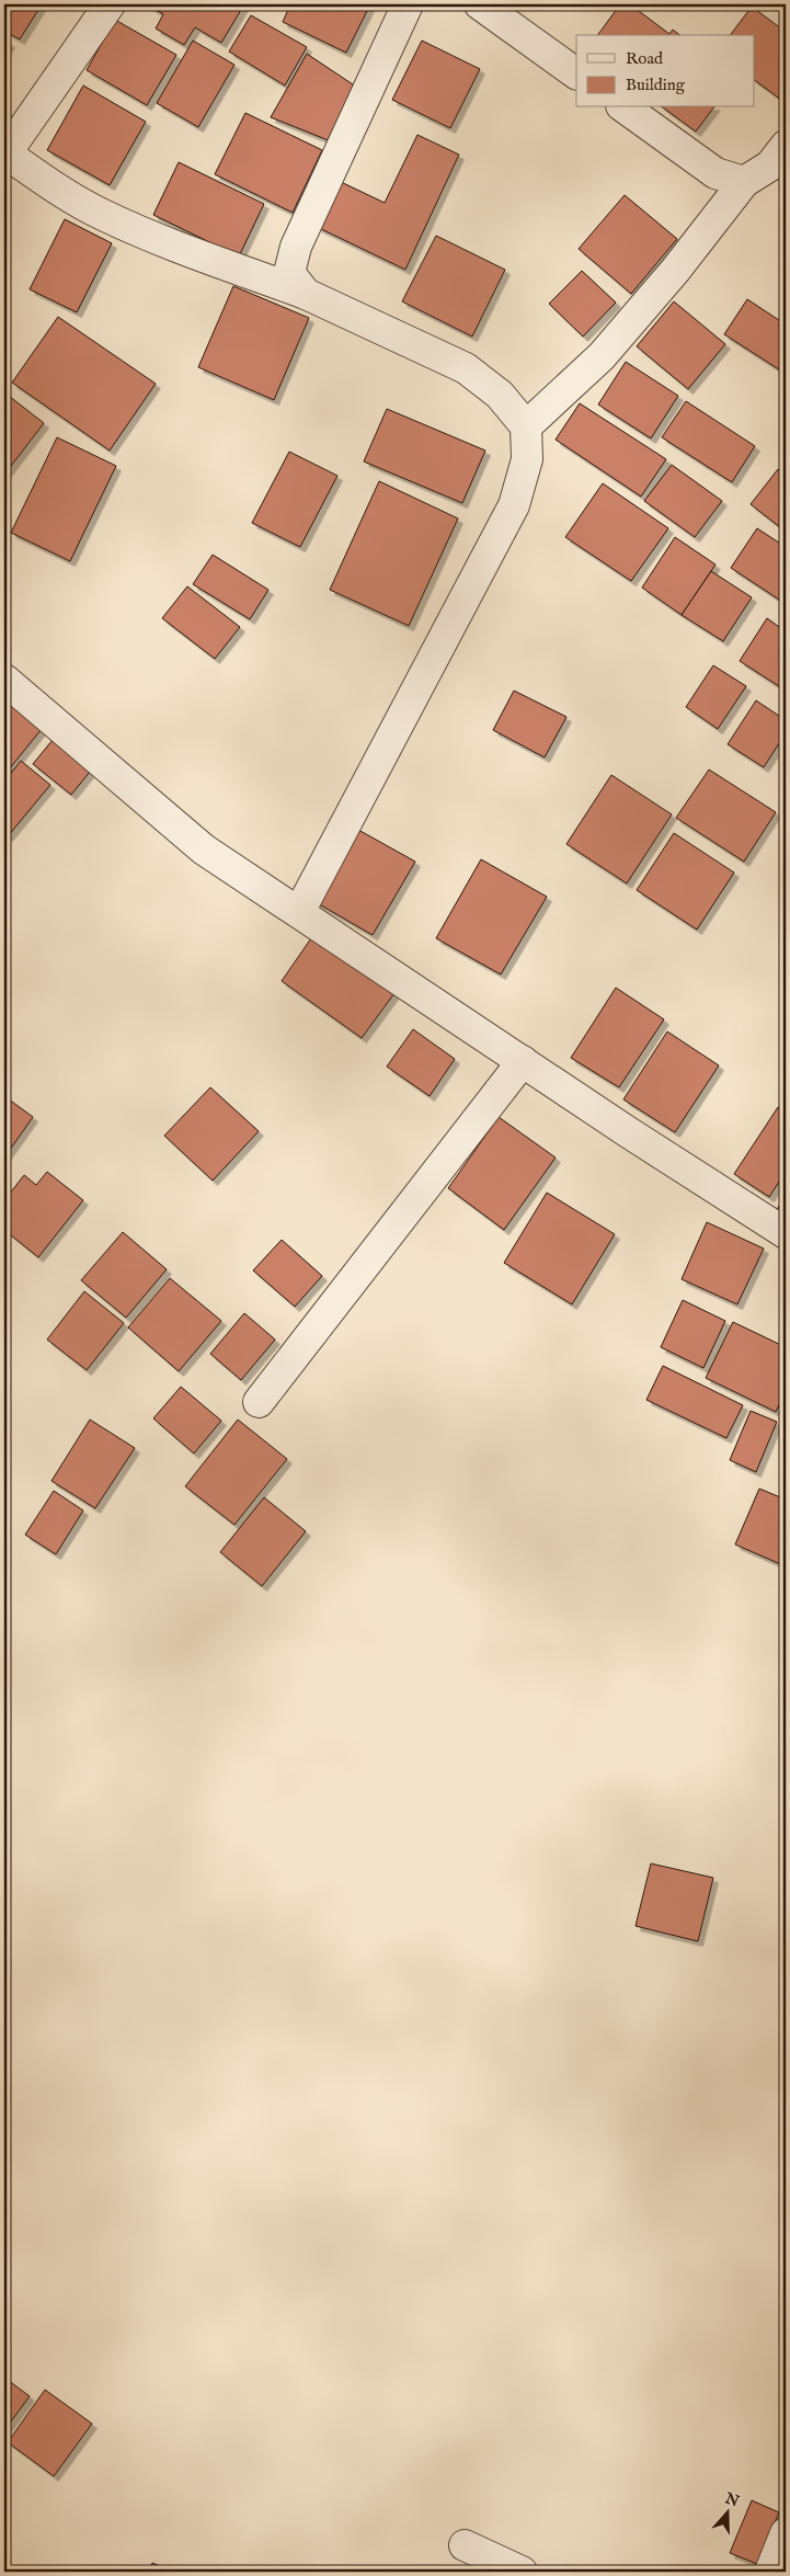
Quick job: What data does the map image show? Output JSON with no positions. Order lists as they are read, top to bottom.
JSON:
{
  "legend": ["Road", "Building"],
  "north": "top"
}
